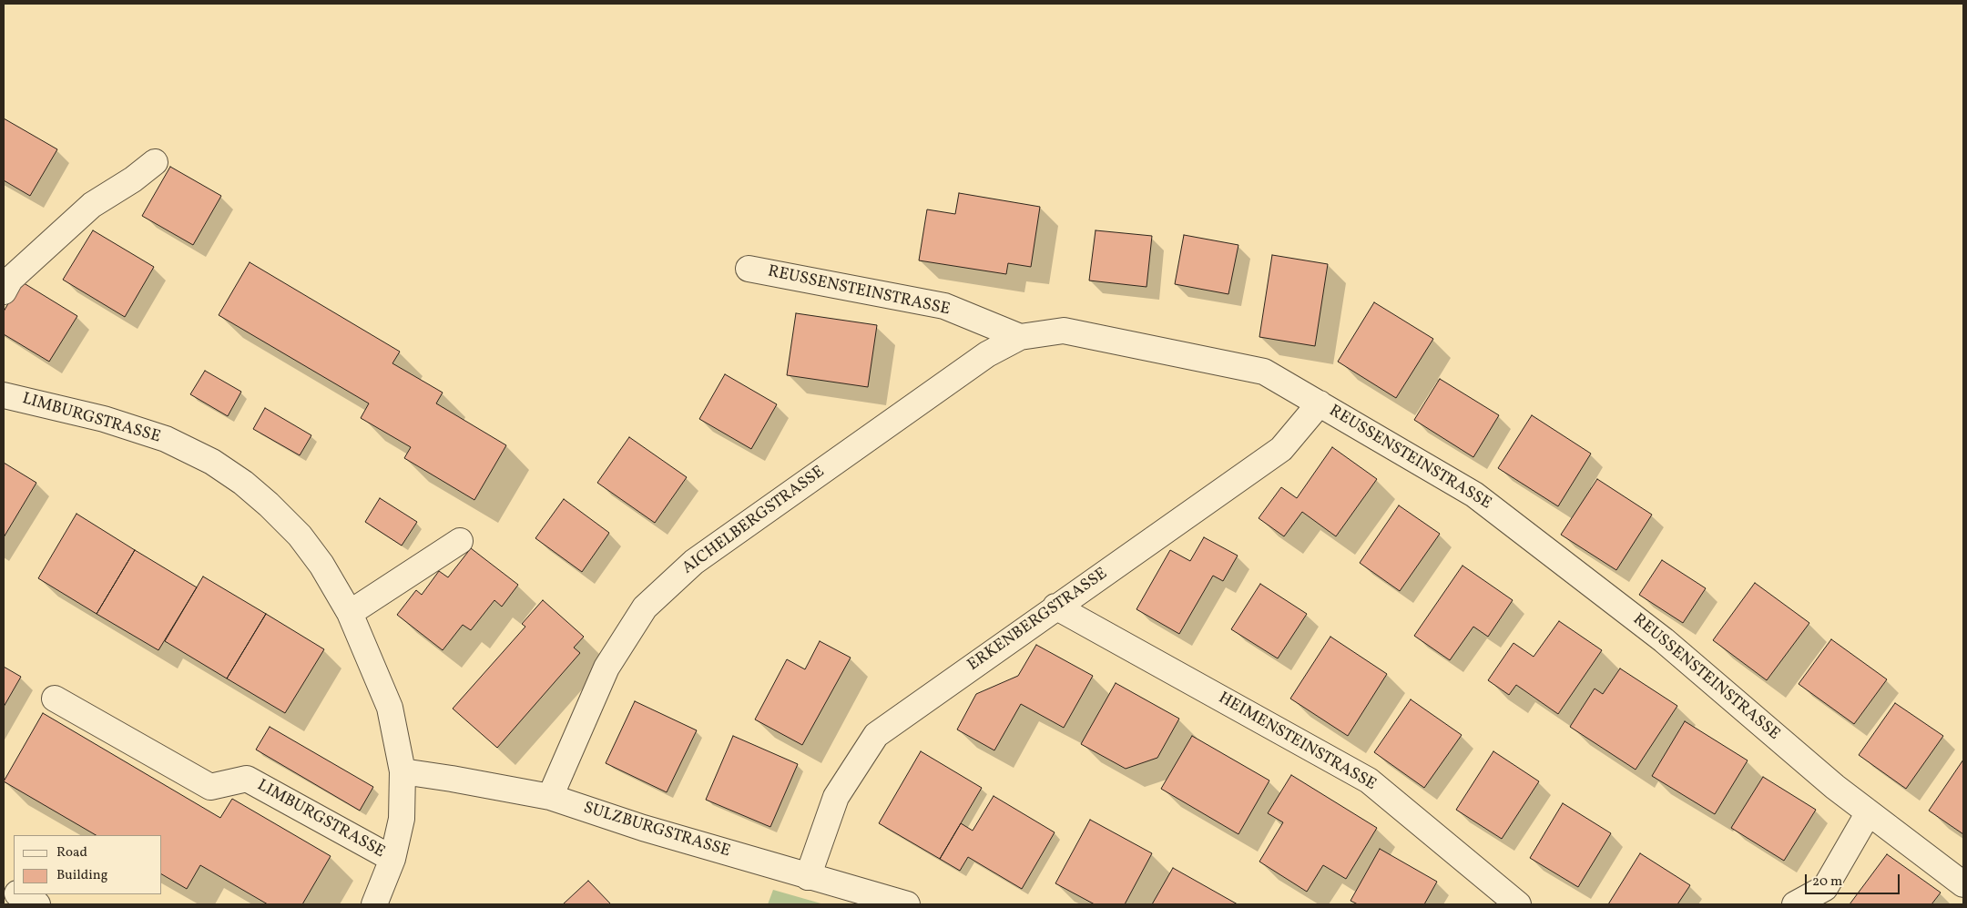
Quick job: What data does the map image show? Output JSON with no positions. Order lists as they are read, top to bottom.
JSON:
{
  "streets": {
    "street": [
      "REUSSENSTEINSTRASSE",
      "LIMBURGSTRASSE",
      "AICHELBERGSTRASSE",
      "ERKENBERGSTRASSE",
      "HEIMENSTEINSTRASSE",
      "SULZBURGSTRASSE"
    ]
  },
  "crossings": [
    ["REUSSENSTEINSTRASSE", "AICHELBERGSTRASSE"],
    ["REUSSENSTEINSTRASSE", "ERKENBERGSTRASSE"],
    ["LIMBURGSTRASSE", "SULZBURGSTRASSE"],
    ["AICHELBERGSTRASSE", "SULZBURGSTRASSE"],
    ["ERKENBERGSTRASSE", "HEIMENSTEINSTRASSE"],
    ["ERKENBERGSTRASSE", "SULZBURGSTRASSE"]
  ],
  "legend": ["Road", "Building"],
  "scale_bar": "20 m"
}
